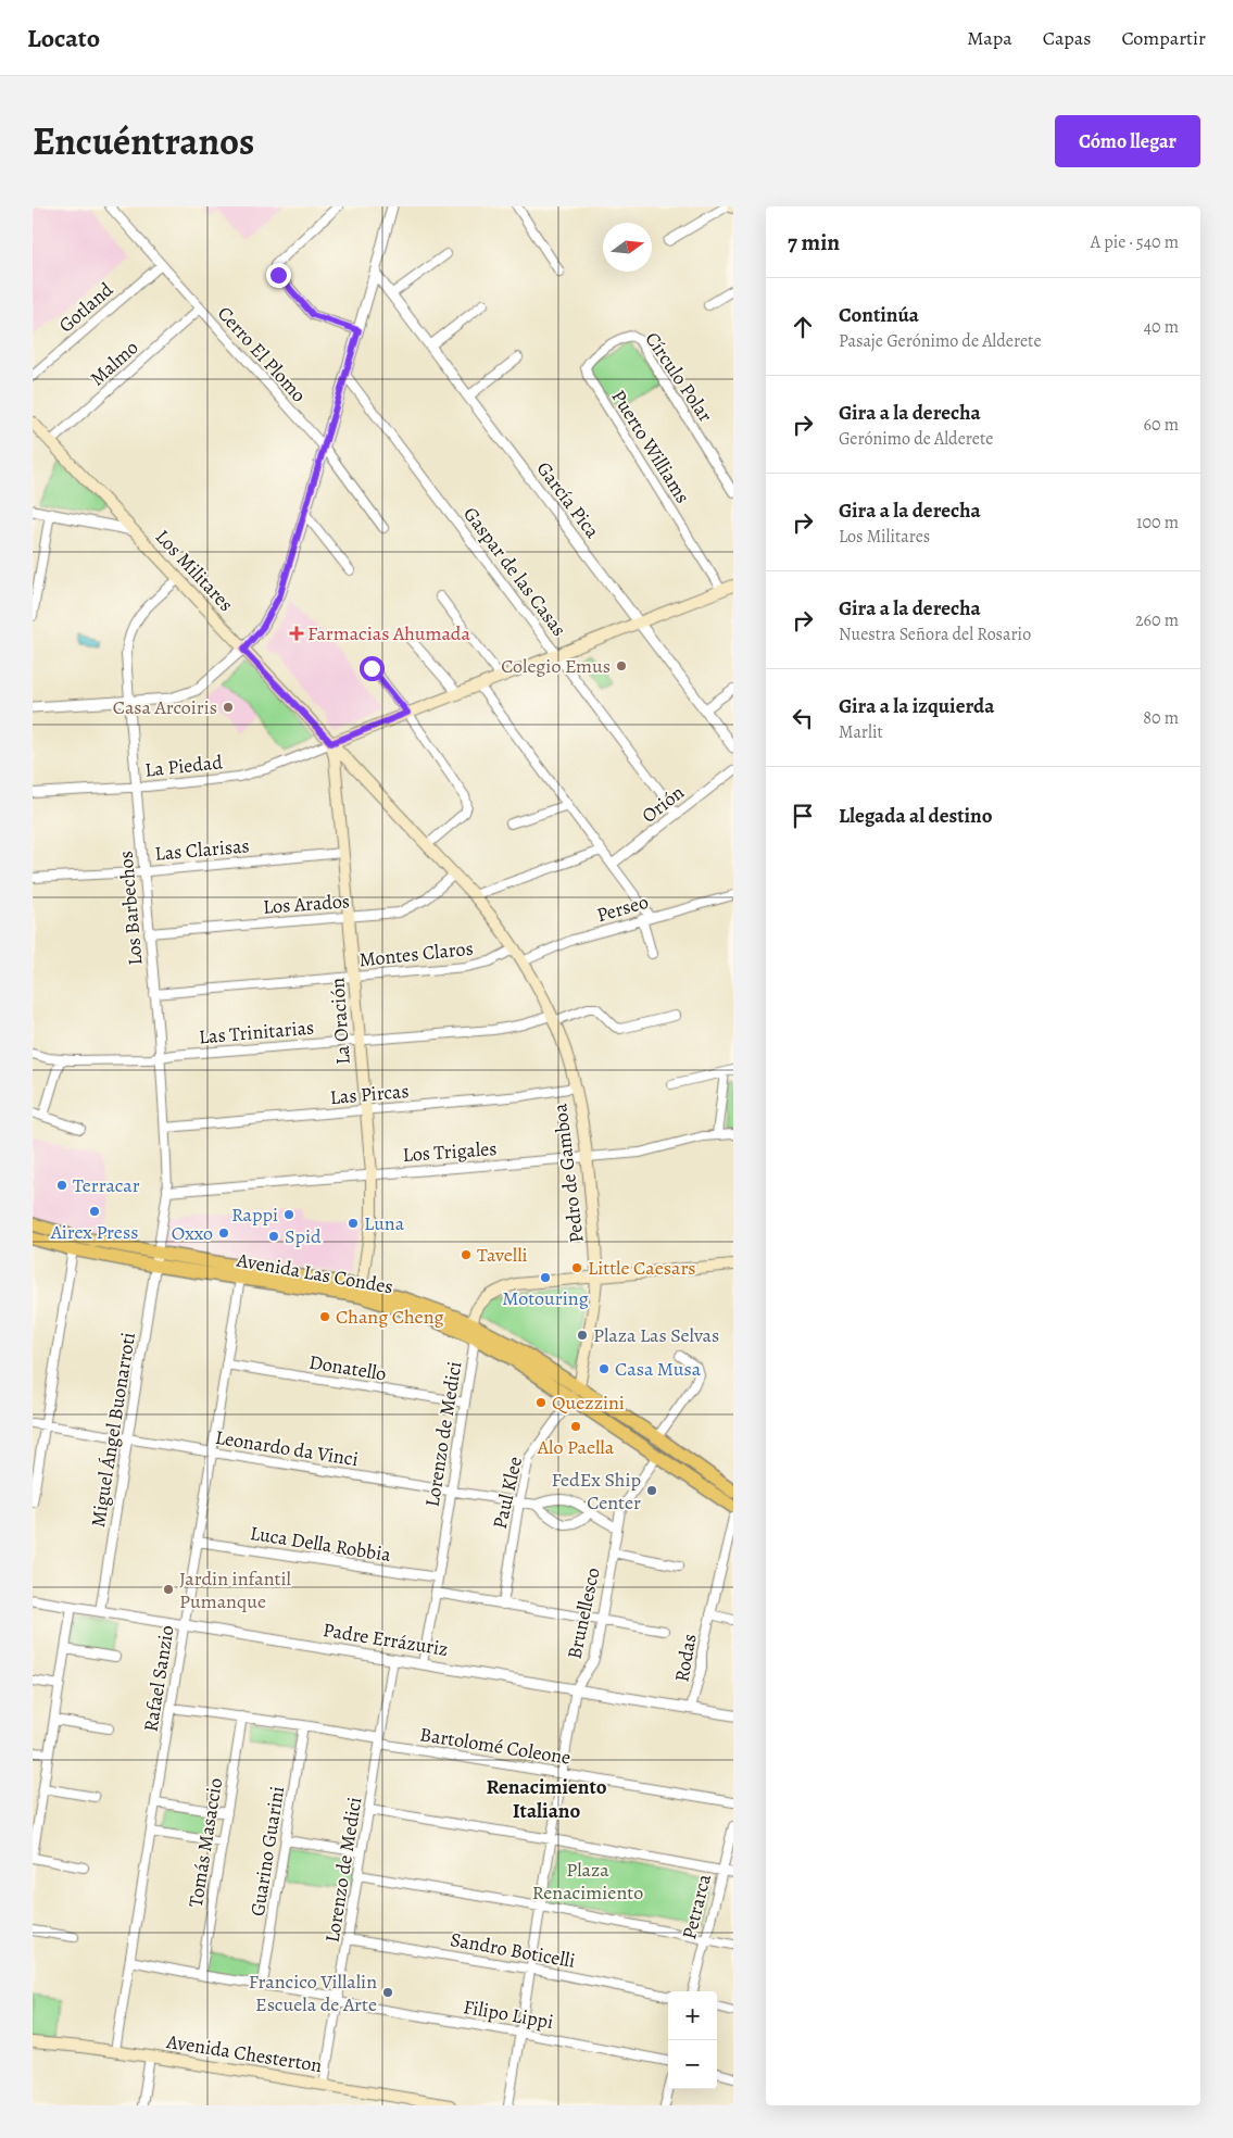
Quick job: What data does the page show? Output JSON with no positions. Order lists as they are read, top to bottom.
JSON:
{
  "streets": {
    "main road": [
      "Los Militares",
      "La Oración",
      "Pedro de Gamboa",
      "Avenida Las Condes",
      "Avenida Chesterton"
    ],
    "street": [
      "Gotland",
      "Cerro El Plomo",
      "Malmo",
      "Círculo Polar",
      "Puerto Williams",
      "García Pica",
      "Gaspar de las Casas",
      "La Piedad",
      "Orión",
      "Las Clarisas",
      "Los Arados",
      "Los Barbechos",
      "Perseo",
      "Montes Claros",
      "Las Trinitarias",
      "Las Pircas",
      "Los Trigales",
      "Donatello",
      "Miguel Ángel Buonarroti",
      "Lorenzo de Medici",
      "Leonardo da Vinci",
      "Paul Klee",
      "Luca Della Robbia",
      "Brunellesco",
      "Padre Errázuriz",
      "Rodas",
      "Rafael Sanzio",
      "Bartolomé Coleone",
      "Tomás Masaccio",
      "Guarino Guarini",
      "Petrarca",
      "Sandro Boticelli",
      "Filipo Lippi"
    ]
  },
  "crossings": [
    ["Gotland", "Cerro El Plomo"],
    ["Cerro El Plomo", "Malmo"],
    ["Malmo", "Los Militares"],
    ["Círculo Polar", "Puerto Williams"],
    ["Los Militares", "La Piedad"],
    ["Los Militares", "Los Barbechos"],
    ["Los Militares", "La Oración"],
    ["Los Militares", "Pedro de Gamboa"],
    ["Gaspar de las Casas", "Orión"],
    ["La Piedad", "Los Barbechos"],
    ["La Piedad", "La Oración"],
    ["La Piedad", "Pedro de Gamboa"],
    ["Las Clarisas", "Los Barbechos"],
    ["Las Clarisas", "La Oración"],
    ["Los Arados", "Los Barbechos"],
    ["Los Arados", "La Oración"],
    ["Los Arados", "Pedro de Gamboa"],
    ["Los Barbechos", "Montes Claros"],
    ["Los Barbechos", "Las Trinitarias"],
    ["Los Barbechos", "Las Pircas"],
    ["Los Barbechos", "Los Trigales"],
    ["Los Barbechos", "Avenida Las Condes"],
    ["Los Barbechos", "Miguel Ángel Buonarroti"],
    ["Perseo", "Pedro de Gamboa"],
    ["Montes Claros", "La Oración"],
    ["Montes Claros", "Pedro de Gamboa"],
    ["La Oración", "Las Trinitarias"],
    ["La Oración", "Las Pircas"],
    ["La Oración", "Los Trigales"],
    ["La Oración", "Pedro de Gamboa"],
    ["La Oración", "Avenida Las Condes"],
    ["Las Trinitarias", "Pedro de Gamboa"],
    ["Las Pircas", "Pedro de Gamboa"],
    ["Los Trigales", "Pedro de Gamboa"],
    ["Pedro de Gamboa", "Avenida Las Condes"],
    ["Pedro de Gamboa", "Paul Klee"],
    ["Avenida Las Condes", "Miguel Ángel Buonarroti"],
    ["Avenida Las Condes", "Lorenzo de Medici"],
    ["Avenida Las Condes", "Paul Klee"],
    ["Avenida Las Condes", "Brunellesco"],
    ["Avenida Las Condes", "Rafael Sanzio"],
    ["Donatello", "Lorenzo de Medici"],
    ["Donatello", "Rafael Sanzio"],
    ["Miguel Ángel Buonarroti", "Leonardo da Vinci"],
    ["Miguel Ángel Buonarroti", "Padre Errázuriz"],
    ["Lorenzo de Medici", "Leonardo da Vinci"],
    ["Lorenzo de Medici", "Luca Della Robbia"],
    ["Lorenzo de Medici", "Padre Errázuriz"],
    ["Lorenzo de Medici", "Bartolomé Coleone"],
    ["Lorenzo de Medici", "Sandro Boticelli"],
    ["Lorenzo de Medici", "Filipo Lippi"],
    ["Lorenzo de Medici", "Avenida Chesterton"],
    ["Leonardo da Vinci", "Paul Klee"],
    ["Leonardo da Vinci", "Brunellesco"],
    ["Leonardo da Vinci", "Rafael Sanzio"],
    ["Luca Della Robbia", "Rafael Sanzio"],
    ["Brunellesco", "Padre Errázuriz"],
    ["Brunellesco", "Bartolomé Coleone"],
    ["Brunellesco", "Sandro Boticelli"],
    ["Brunellesco", "Filipo Lippi"],
    ["Padre Errázuriz", "Rodas"],
    ["Padre Errázuriz", "Rafael Sanzio"],
    ["Rafael Sanzio", "Bartolomé Coleone"],
    ["Rafael Sanzio", "Filipo Lippi"],
    ["Rafael Sanzio", "Avenida Chesterton"],
    ["Bartolomé Coleone", "Tomás Masaccio"],
    ["Bartolomé Coleone", "Guarino Guarini"],
    ["Tomás Masaccio", "Filipo Lippi"],
    ["Guarino Guarini", "Filipo Lippi"]
  ],
  "districts": ["Renacimiento Italiano"],
  "parks": ["Plaza Renacimiento"],
  "places": {
    "health": ["Farmacias Ahumada"],
    "other": [
      "Colegio Emus",
      "Casa Arcoiris",
      "Terracar",
      "Airex Press",
      "Rappi",
      "Luna",
      "Oxxo",
      "Spid",
      "Tavelli",
      "Little Caesars",
      "Motouring",
      "Chang Cheng",
      "Plaza Las Selvas",
      "Casa Musa",
      "Quezzini",
      "Alo Paella",
      "FedEx Ship Center",
      "Jardin infantil Pumanque",
      "Francico Villalin Escuela de Arte"
    ]
  },
  "north": "right",
  "page": {
    "header": "Locato",
    "nav": ["Mapa", "Capas", "Compartir"],
    "title": "Encuéntranos",
    "buttons": "Cómo llegar",
    "heading": ["7 min", "A pie · 540 m"],
    "list": [
      ["Continúa", "Pasaje Gerónimo de Alderete", "40 m"],
      ["Gira a la derecha", "Gerónimo de Alderete", "60 m"],
      ["Gira a la derecha", "Los Militares", "100 m"],
      ["Gira a la derecha", "Nuestra Señora del Rosario", "260 m"],
      ["Gira a la izquierda", "Marlit", "80 m"],
      "Llegada al destino"
    ],
    "map_buttons": ["+", "−"]
  }
}
